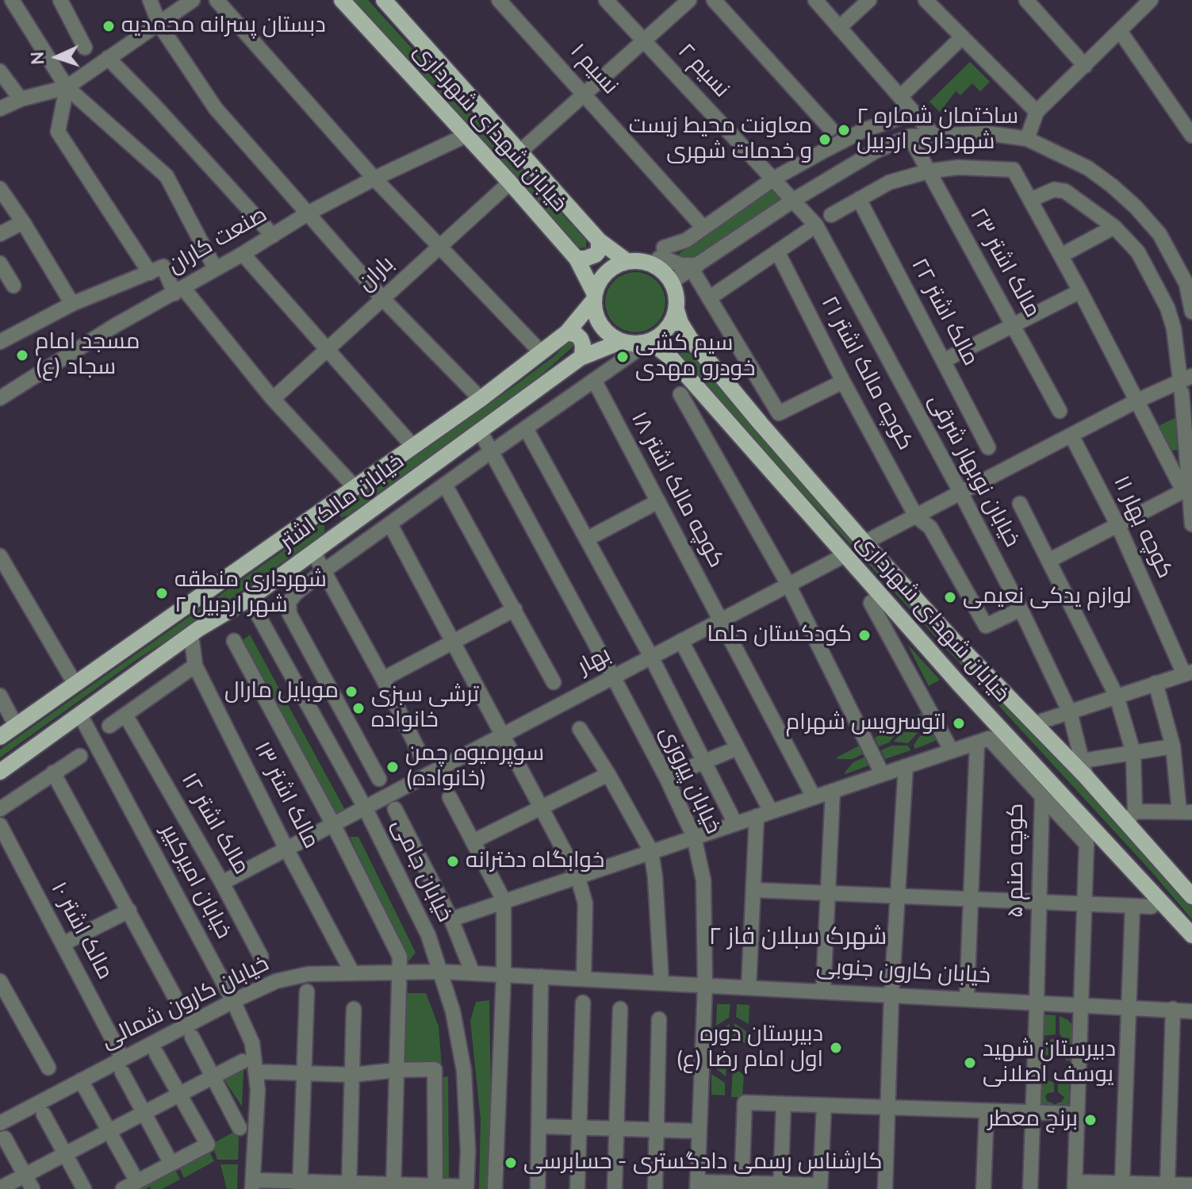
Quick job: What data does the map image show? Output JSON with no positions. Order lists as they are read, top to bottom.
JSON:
{
  "streets": {
    "main road": ["خیابان شهدای شهرداری", "خیابان مالک اشتر"],
    "street": [
      "نسیم ۱",
      "نسیم ۲",
      "صنعت کاران",
      "مالک اشتر ۲۳",
      "باران",
      "مالک اشتر ۲۲",
      "کوچه مالک اشتر ۲۱",
      "خیابان نوبهار شرقی",
      "کوچه مالک اشتر ۱۸",
      "کوچه بهار ۱۱",
      "بهار",
      "خیابان پیروزی",
      "مالک اشتر ۱۳",
      "مالک اشتر ۱۲",
      "کوچه صنم ۵",
      "خیابان جامی",
      "خیابان امیرکبیر",
      "مالک اشتر ۱۰",
      "خیابان کارون جنوبی",
      "خیابان کارون شمالی"
    ]
  },
  "crossings": [
    ["نسیم ۲", "خیابان نوبهار شرقی"],
    ["خیابان شهدای شهرداری", "صنعت کاران"],
    ["خیابان شهدای شهرداری", "باران"],
    ["خیابان شهدای شهرداری", "خیابان نوبهار شرقی"],
    ["خیابان شهدای شهرداری", "خیابان مالک اشتر"],
    ["خیابان شهدای شهرداری", "بهار"],
    ["کوچه مالک اشتر ۲۱", "خیابان نوبهار شرقی"],
    ["کوچه مالک اشتر ۱۸", "بهار"],
    ["خیابان مالک اشتر", "خیابان پیروزی"],
    ["خیابان مالک اشتر", "مالک اشتر ۱۳"],
    ["خیابان مالک اشتر", "خیابان جامی"],
    ["خیابان مالک اشتر", "خیابان امیرکبیر"],
    ["بهار", "خیابان پیروزی"],
    ["بهار", "مالک اشتر ۱۳"],
    ["بهار", "مالک اشتر ۱۲"],
    ["بهار", "خیابان جامی"],
    ["خیابان پیروزی", "خیابان کارون جنوبی"],
    ["مالک اشتر ۱۳", "خیابان کارون شمالی"],
    ["کوچه صنم ۵", "خیابان کارون جنوبی"],
    ["خیابان جامی", "خیابان کارون جنوبی"],
    ["خیابان جامی", "خیابان کارون شمالی"],
    ["خیابان امیرکبیر", "خیابان کارون شمالی"],
    ["مالک اشتر ۱۰", "خیابان کارون شمالی"],
    ["خیابان کارون جنوبی", "خیابان کارون شمالی"]
  ],
  "districts": ["شهرک سبلان فاز ۲"],
  "places": [
    "دبستان پسرانه محمدیه",
    "ساختمان شماره ۲ شهرداری اردبیل",
    "معاونت محیط زیست و خدمات شهری",
    "مسجد امام سجاد (ع)",
    "سیم کشی خودرو مهدی",
    "شهرداری منطقه ۲ شهر اردبیل",
    "لوازم یدکی نعیمی",
    "کودکستان حلما",
    "موبایل مارال",
    "ترشی سبزی خانواده",
    "اتوسرویس شهرام",
    "سوپرمیوه چمن (خانواده)",
    "خوابگاه دخترانه",
    "دبیرستان دوره اول امام رضا (ع)",
    "دبیرستان شهید یوسف اصلانی",
    "برنج معطر",
    "کارشناس رسمی دادگستری - حسابرسی"
  ],
  "north": "left"
}
